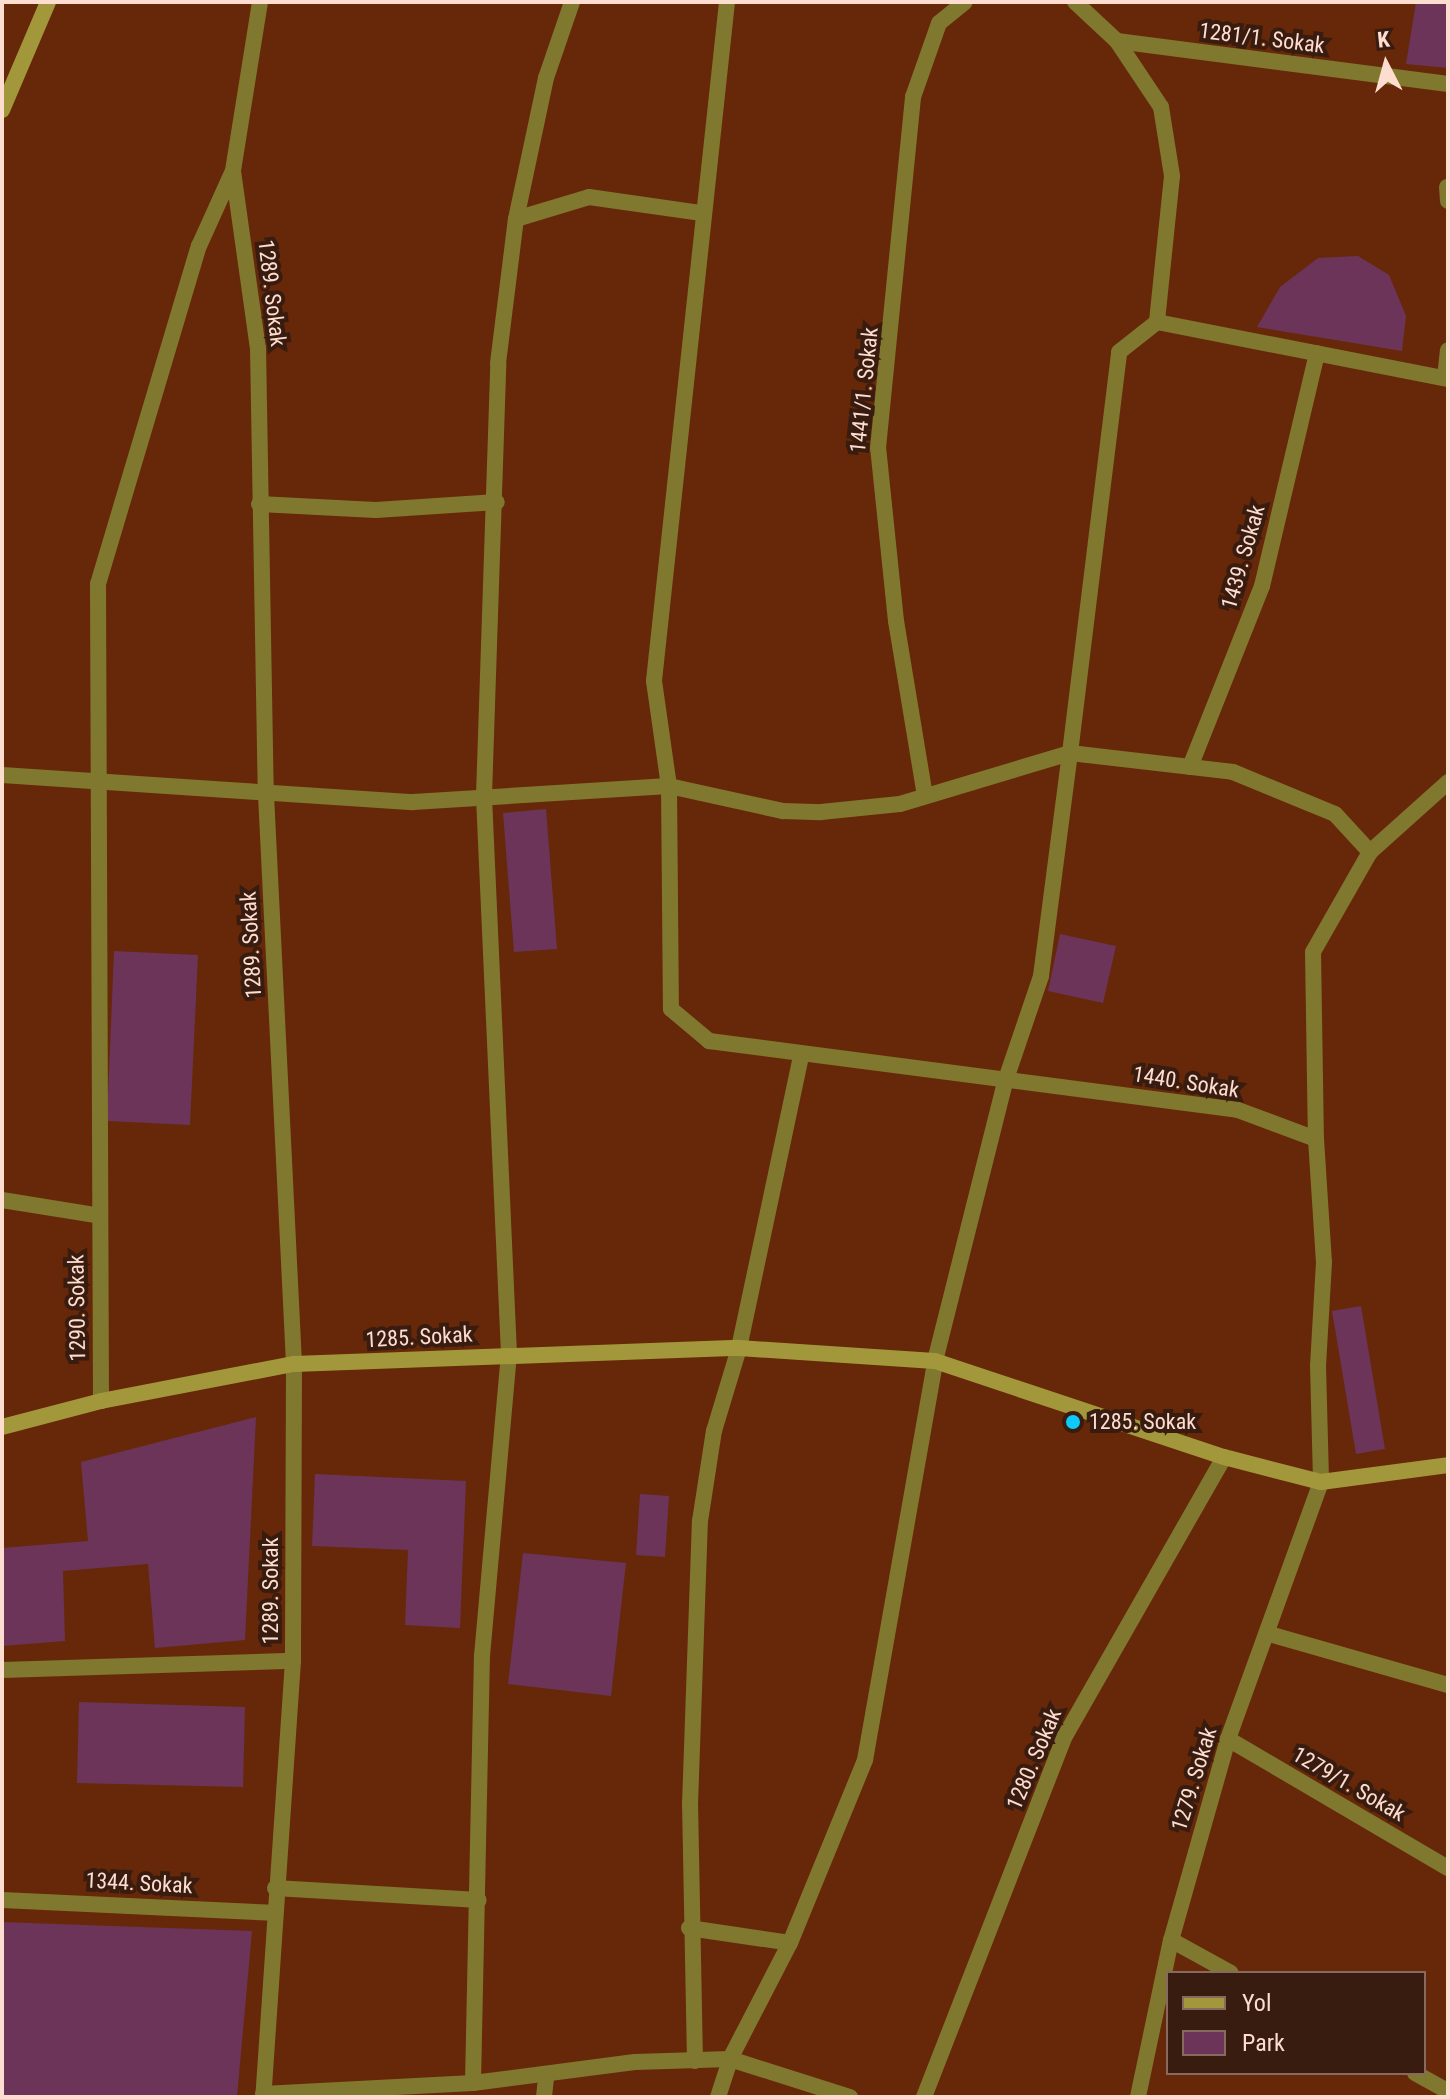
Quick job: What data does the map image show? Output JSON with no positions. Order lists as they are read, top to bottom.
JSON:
{
  "streets": {
    "street": [
      "1281/1. Sokak",
      "1289. Sokak",
      "1441/1. Sokak",
      "1439. Sokak",
      "1440. Sokak",
      "1290. Sokak",
      "1285. Sokak",
      "1280. Sokak",
      "1279. Sokak",
      "1279/1. Sokak",
      "1344. Sokak"
    ]
  },
  "crossings": [
    ["1289. Sokak", "1290. Sokak"],
    ["1289. Sokak", "1285. Sokak"],
    ["1289. Sokak", "1344. Sokak"],
    ["1290. Sokak", "1285. Sokak"],
    ["1285. Sokak", "1280. Sokak"],
    ["1285. Sokak", "1279. Sokak"],
    ["1279. Sokak", "1279/1. Sokak"]
  ],
  "places": ["1285. Sokak"],
  "legend": ["Yol", "Park"],
  "north": "top"
}
